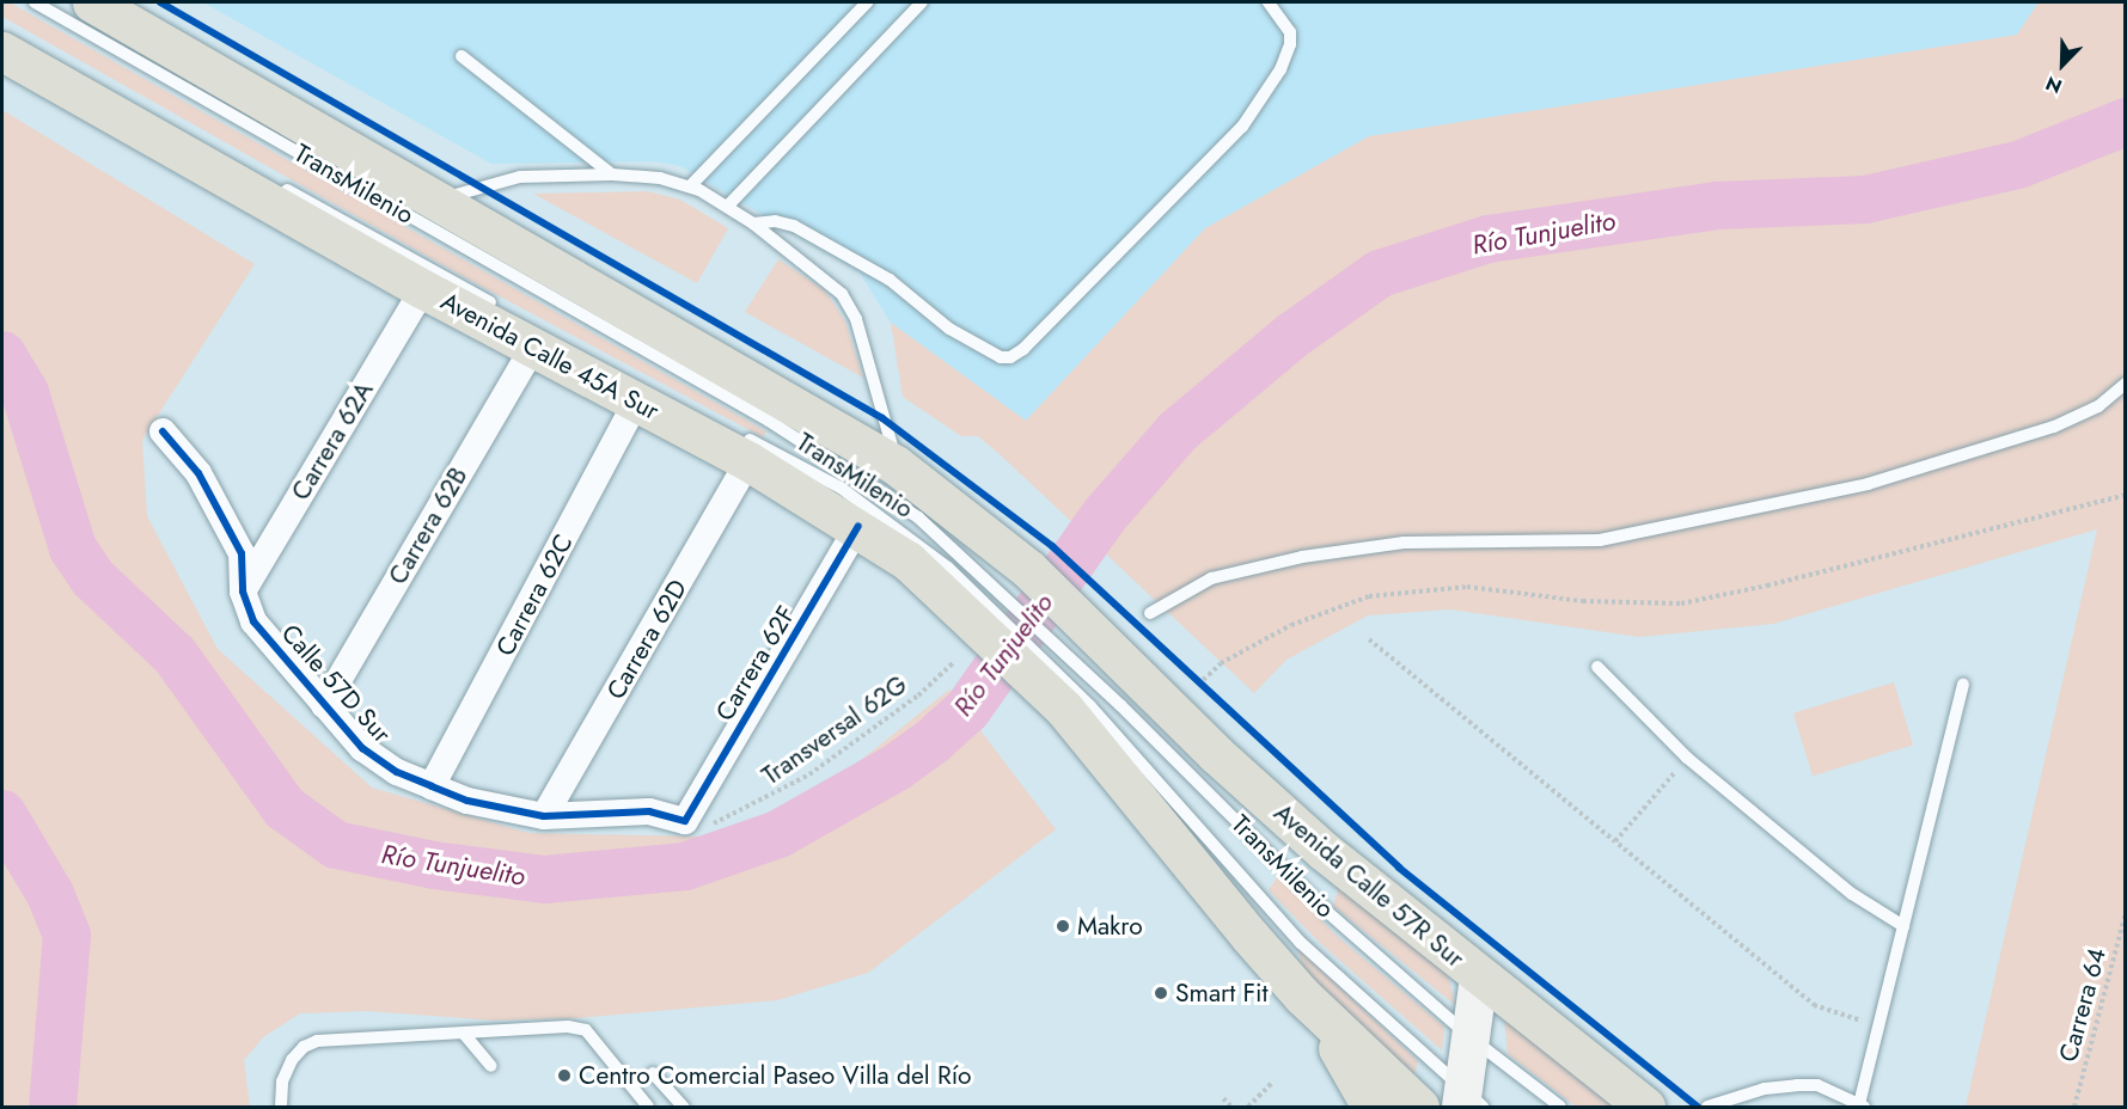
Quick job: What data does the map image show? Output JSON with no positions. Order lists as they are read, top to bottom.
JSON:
{
  "streets": {
    "highway": ["Avenida Calle 45A Sur", "Avenida Calle 57R Sur"],
    "street": [
      "Carrera 62A",
      "Carrera 62B",
      "Carrera 62C",
      "Carrera 62D",
      "Carrera 62F",
      "Calle 57D Sur"
    ],
    "lane": ["TransMilenio"],
    "path": ["Transversal 62G", "Carrera 64"]
  },
  "crossings": [
    ["TransMilenio", "Avenida Calle 45A Sur"],
    ["TransMilenio", "Carrera 62D"],
    ["TransMilenio", "Avenida Calle 57R Sur"],
    ["Avenida Calle 45A Sur", "Carrera 62A"],
    ["Avenida Calle 45A Sur", "Carrera 62B"],
    ["Avenida Calle 45A Sur", "Carrera 62C"],
    ["Avenida Calle 45A Sur", "Carrera 62D"],
    ["Avenida Calle 45A Sur", "Carrera 62F"],
    ["Carrera 62A", "Calle 57D Sur"],
    ["Carrera 62B", "Calle 57D Sur"],
    ["Carrera 62C", "Calle 57D Sur"],
    ["Carrera 62D", "Calle 57D Sur"],
    ["Carrera 62F", "Calle 57D Sur"],
    ["Carrera 62F", "Transversal 62G"],
    ["Calle 57D Sur", "Transversal 62G"]
  ],
  "water": ["Río Tunjuelito"],
  "places": ["Makro", "Smart Fit", "Centro Comercial Paseo Villa del Río"],
  "north": "bottom left"
}
